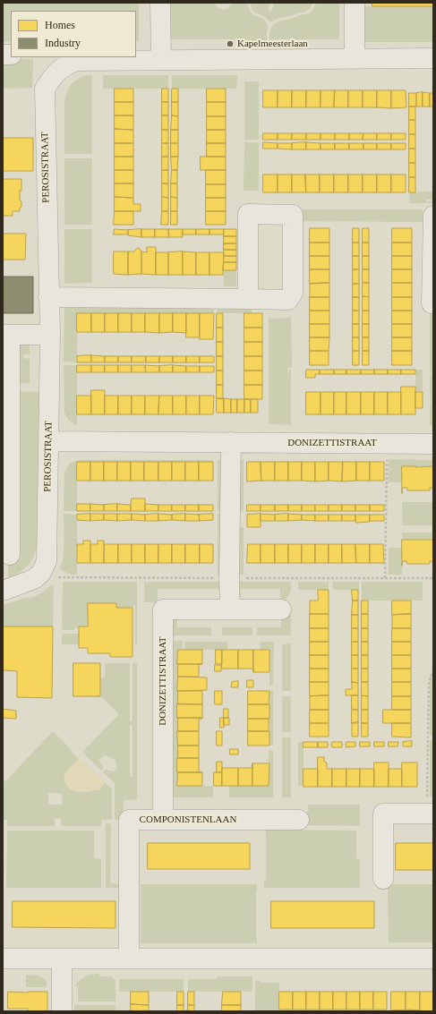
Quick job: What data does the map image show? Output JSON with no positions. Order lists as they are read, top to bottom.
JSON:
{
  "streets": {
    "street": ["PEROSISTRAAT", "DONIZETTISTRAAT", "COMPONISTENLAAN"]
  },
  "crossings": [
    ["PEROSISTRAAT", "DONIZETTISTRAAT"],
    ["DONIZETTISTRAAT", "COMPONISTENLAAN"]
  ],
  "places": ["Kapelmeesterlaan"],
  "legend": ["Homes", "Industry"]
}
